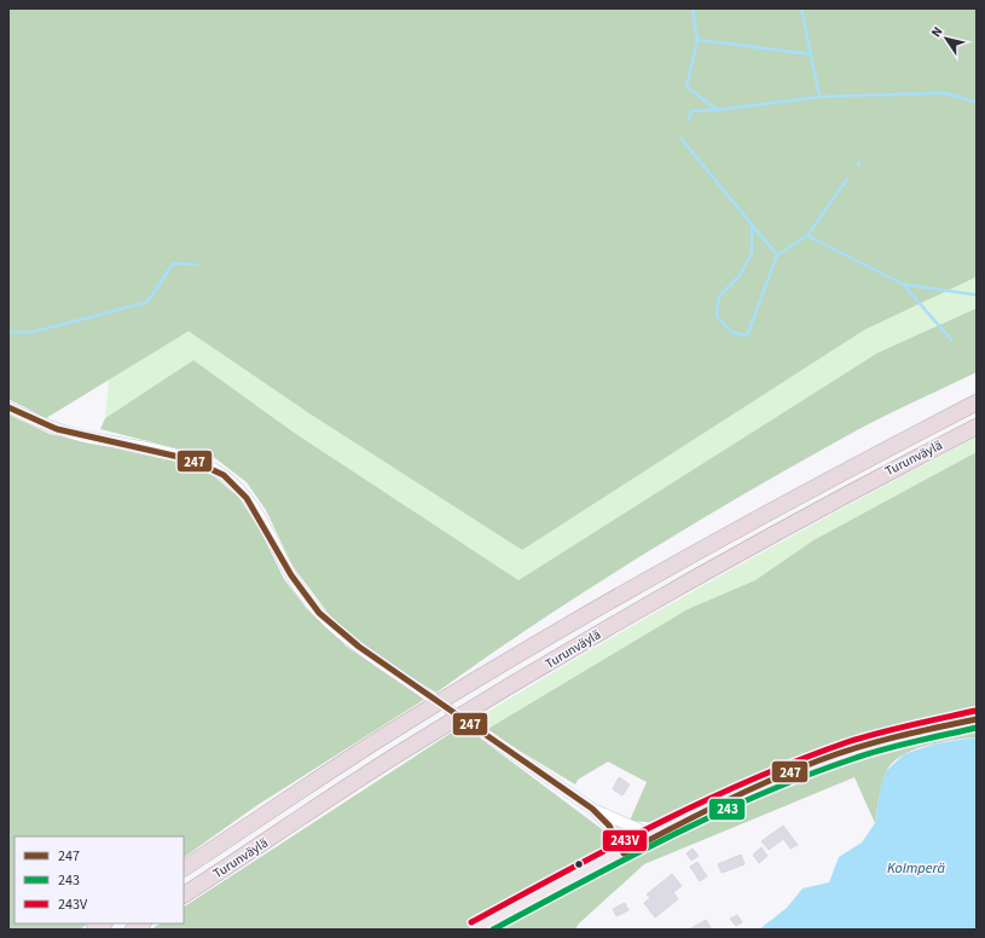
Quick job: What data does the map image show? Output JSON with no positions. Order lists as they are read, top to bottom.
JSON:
{
  "streets": {
    "highway": ["Turunväylä"]
  },
  "water": ["Kolmperä"],
  "lines": ["transit line 247", "transit line 243V", "transit line 243"],
  "legend": ["247", "243", "243V"],
  "north": "top left"
}
